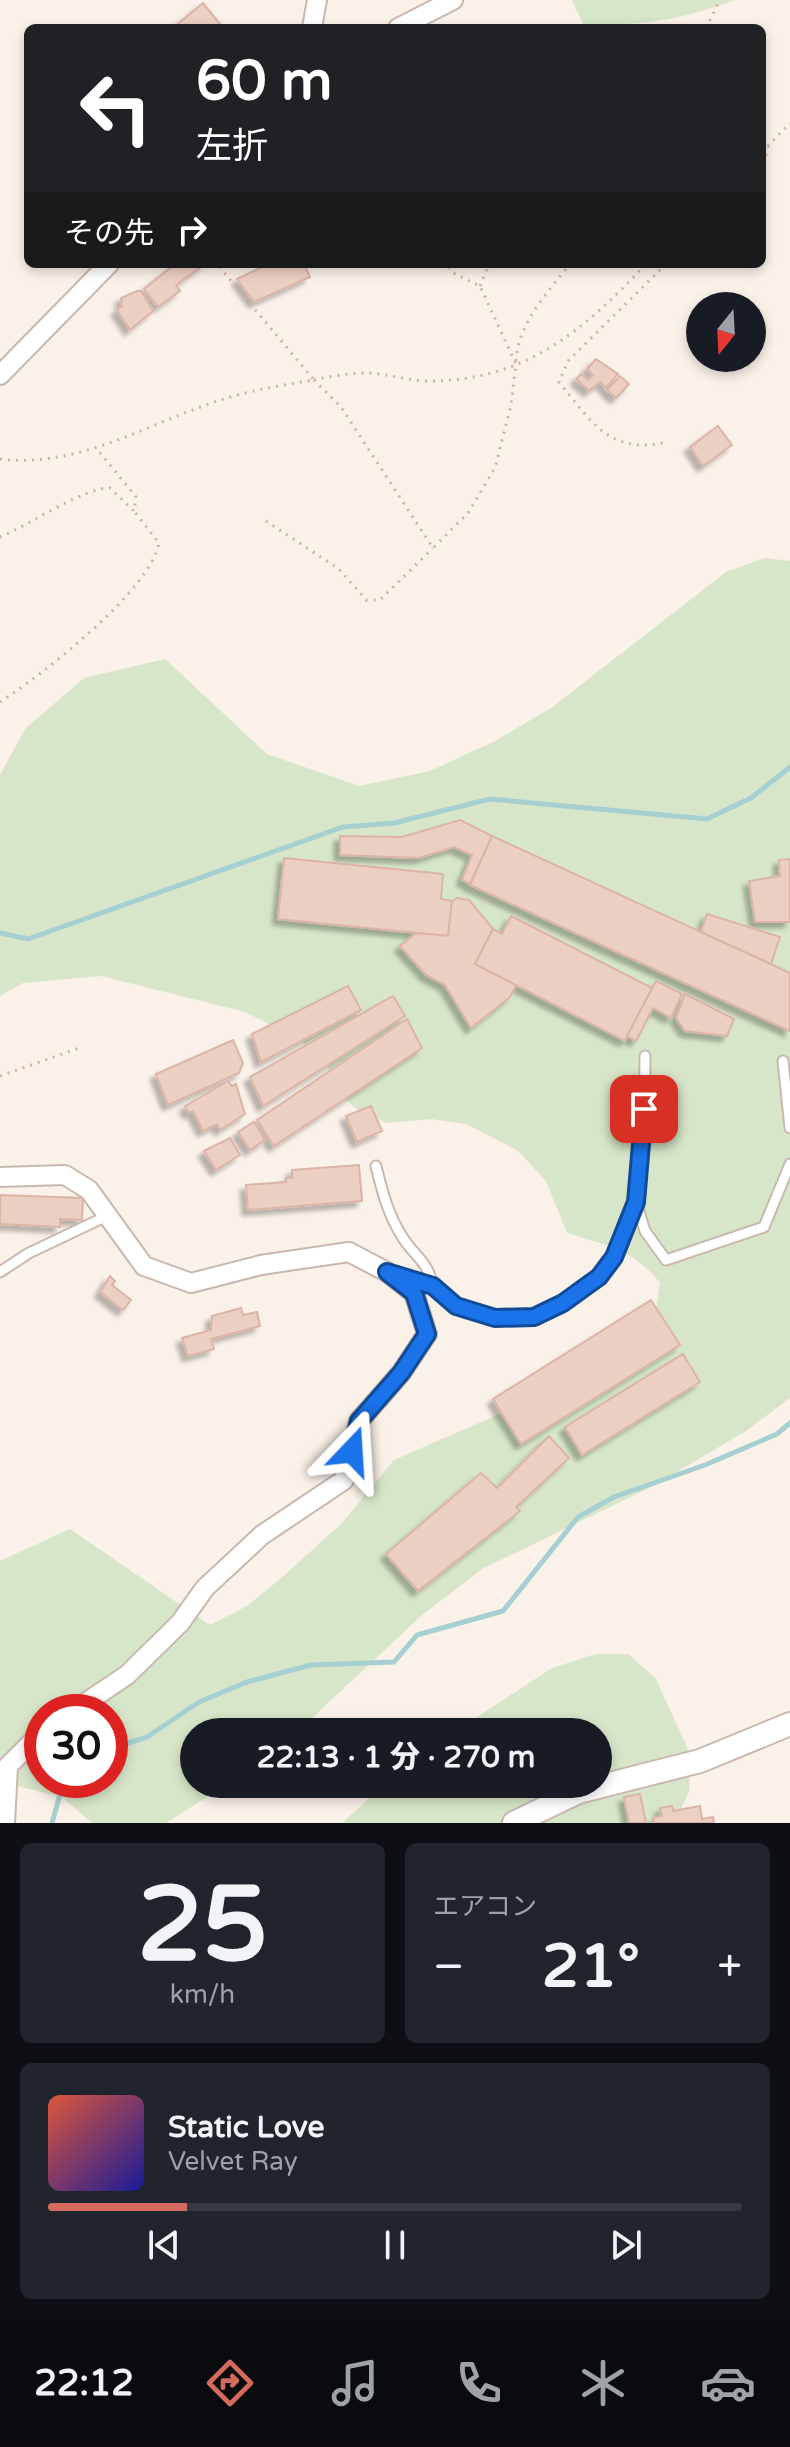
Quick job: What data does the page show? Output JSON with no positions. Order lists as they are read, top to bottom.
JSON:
{
  "north": "bottom",
  "page": {
    "turn": ["60 m", "左折"],
    "then": "その先",
    "limit": "30",
    "trip": "22:13 · 1 分 · 270 m",
    "tile": [
      ["25", "km/h"],
      "エアコン"
    ],
    "heat": ["−", "21°", "+"],
    "song": ["Static Love", "Velvet Ray"],
    "tabs": "22:12"
  }
}
